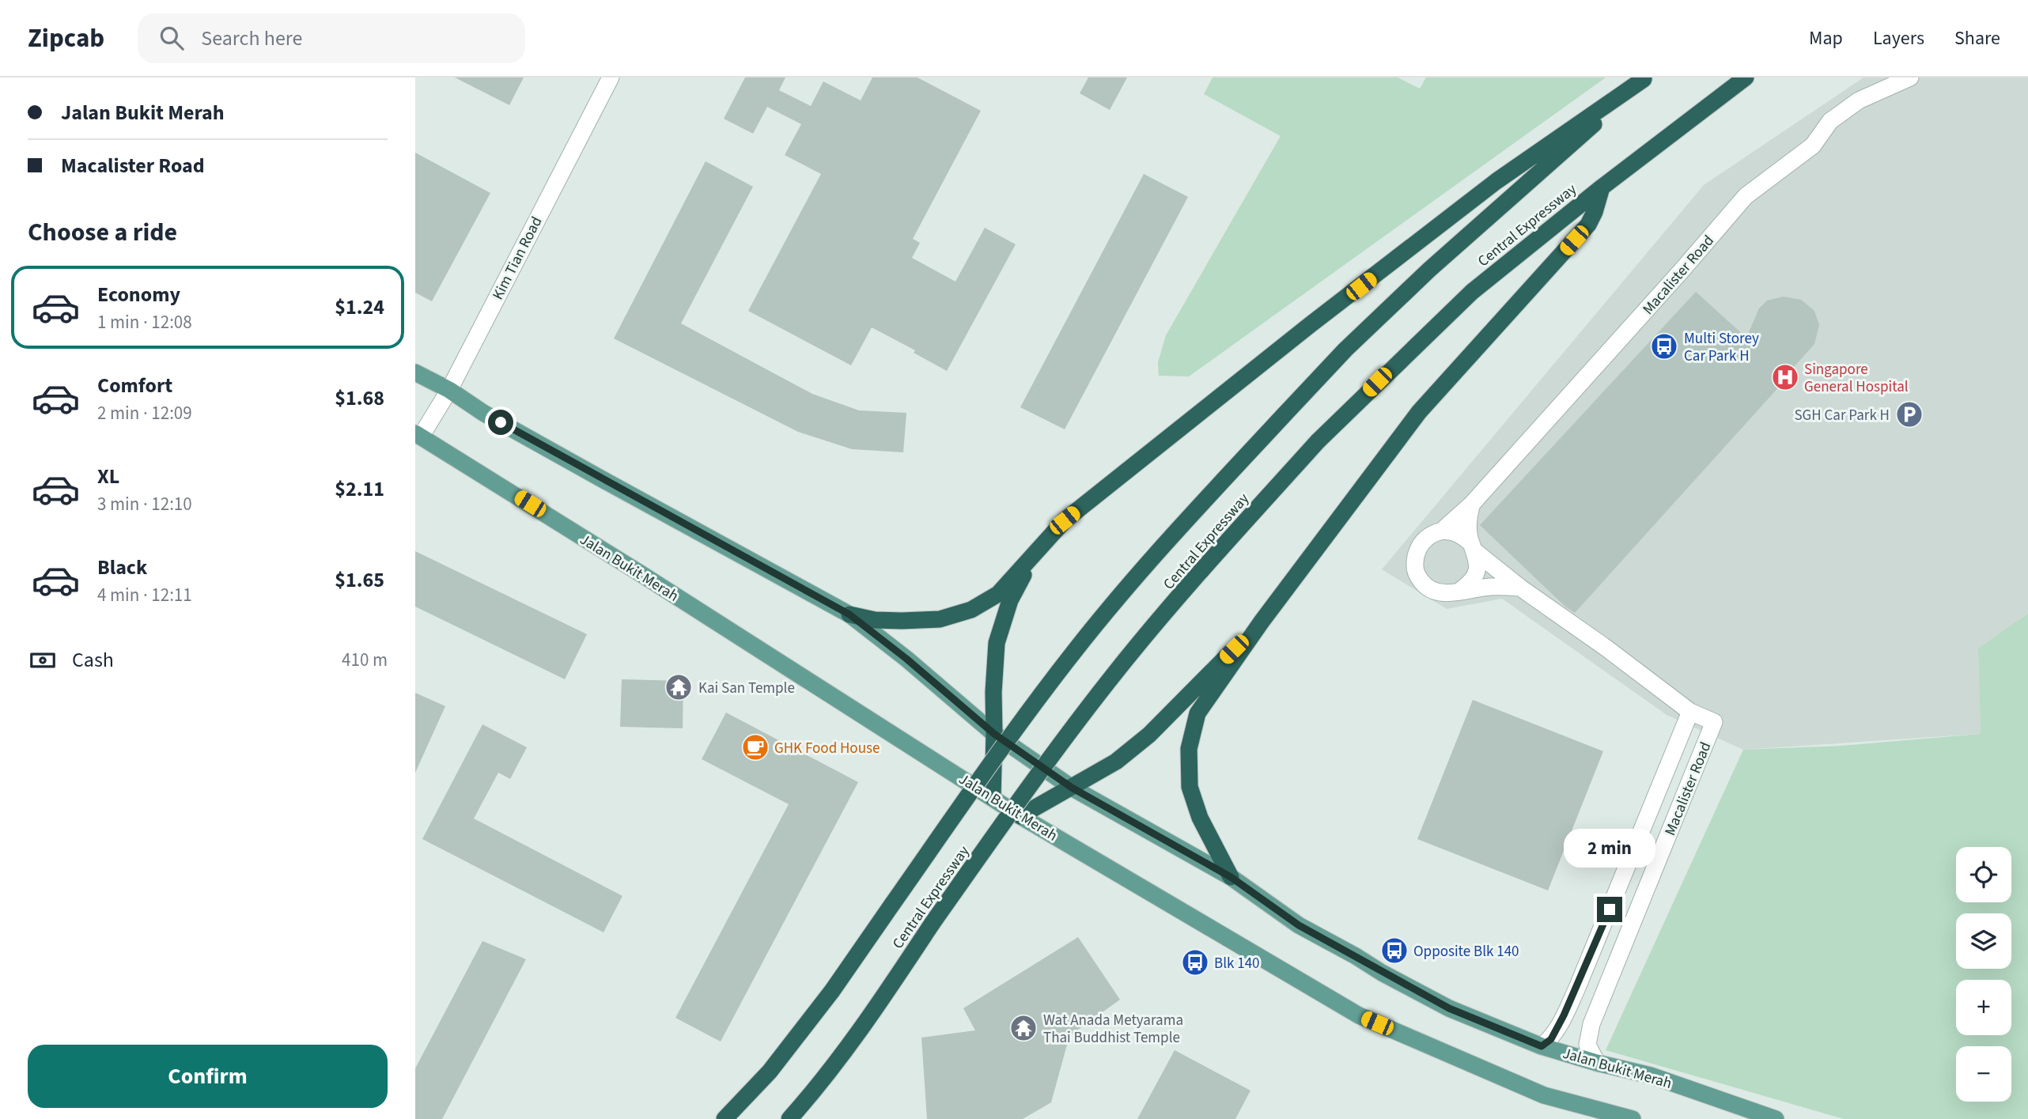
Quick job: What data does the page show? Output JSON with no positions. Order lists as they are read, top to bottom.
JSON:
{
  "streets": {
    "highway": ["Central Expressway"],
    "main road": ["Jalan Bukit Merah"],
    "street": ["Kim Tian Road", "Macalister Road"]
  },
  "crossings": [
    ["Kim Tian Road", "Jalan Bukit Merah"],
    ["Macalister Road", "Jalan Bukit Merah"]
  ],
  "places": {
    "bus stop": ["Multi Storey Car Park H", "Opposite Blk 140", "Blk 140"],
    "hospital": ["Singapore General Hospital"],
    "parking": ["SGH Car Park H"],
    "temple": ["Kai San Temple", "Wat Anada Metyarama Thai Buddhist Temple"],
    "cafe": ["GHK Food House"]
  },
  "page": {
    "header": "Zipcab",
    "search": "Search here",
    "nav": ["Map", "Layers", "Share"],
    "banner": ["Jalan Bukit Merah", "Macalister Road"],
    "heading": "Choose a ride",
    "list": [
      {
        "name": "Economy",
        "note": "1 min · 12:08",
        "value": "$1.24"
      },
      {
        "name": "Comfort",
        "note": "2 min · 12:09",
        "value": "$1.68"
      },
      {
        "name": "XL",
        "note": "3 min · 12:10",
        "value": "$2.11"
      },
      {
        "name": "Black",
        "note": "4 min · 12:11",
        "value": "$1.65"
      }
    ],
    "pay": ["Cash", "410 m"],
    "bubble": "2 min",
    "map_buttons": ["+", "−"],
    "buttons": "Confirm"
  }
}
